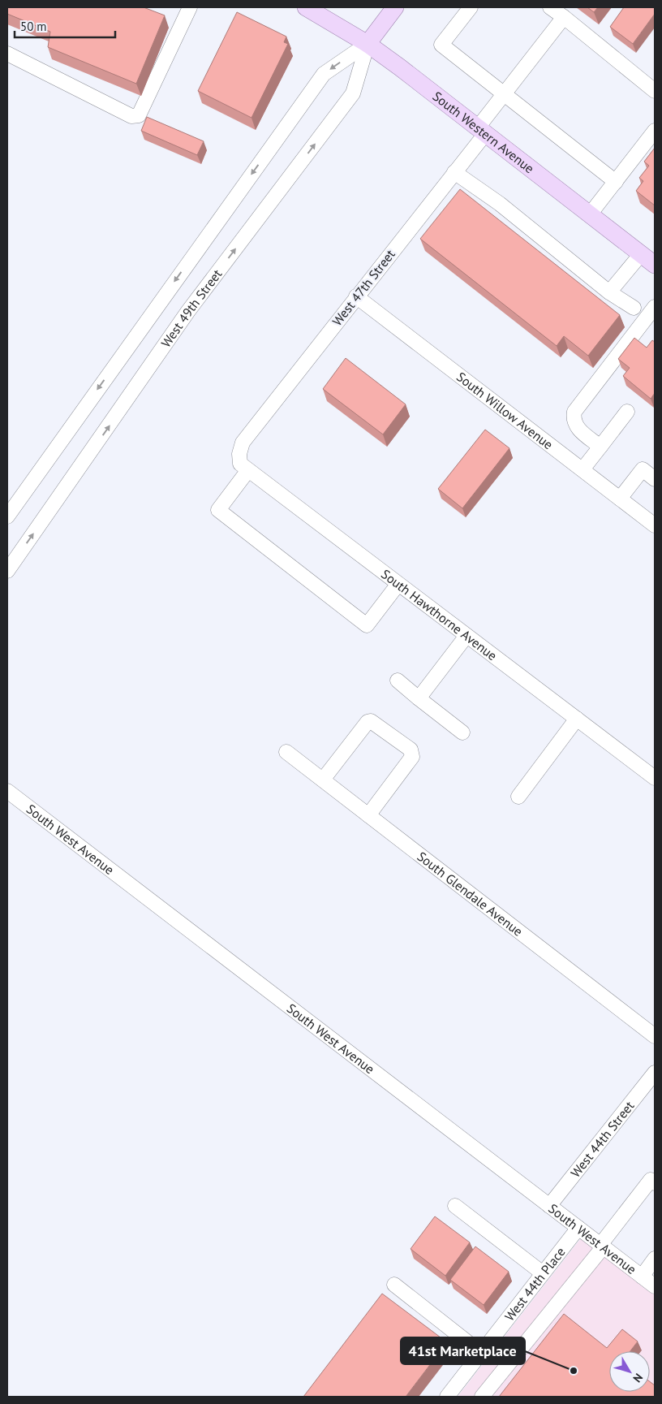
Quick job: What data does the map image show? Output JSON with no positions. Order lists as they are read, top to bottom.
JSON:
{
  "streets": {
    "main road": ["South Western Avenue", "West 49th Street"],
    "street": [
      "West 47th Street",
      "South Willow Avenue",
      "South Hawthorne Avenue",
      "South West Avenue",
      "South Glendale Avenue",
      "West 44th Street",
      "West 44th Place"
    ]
  },
  "crossings": [
    ["South Western Avenue", "West 47th Street"],
    ["South Western Avenue", "West 49th Street"],
    ["West 47th Street", "South Willow Avenue"],
    ["West 47th Street", "South Hawthorne Avenue"],
    ["South West Avenue", "West 44th Street"],
    ["South West Avenue", "West 44th Place"]
  ],
  "places": ["41st Marketplace"],
  "scale_bar": "50 m",
  "north": "bottom right"
}
